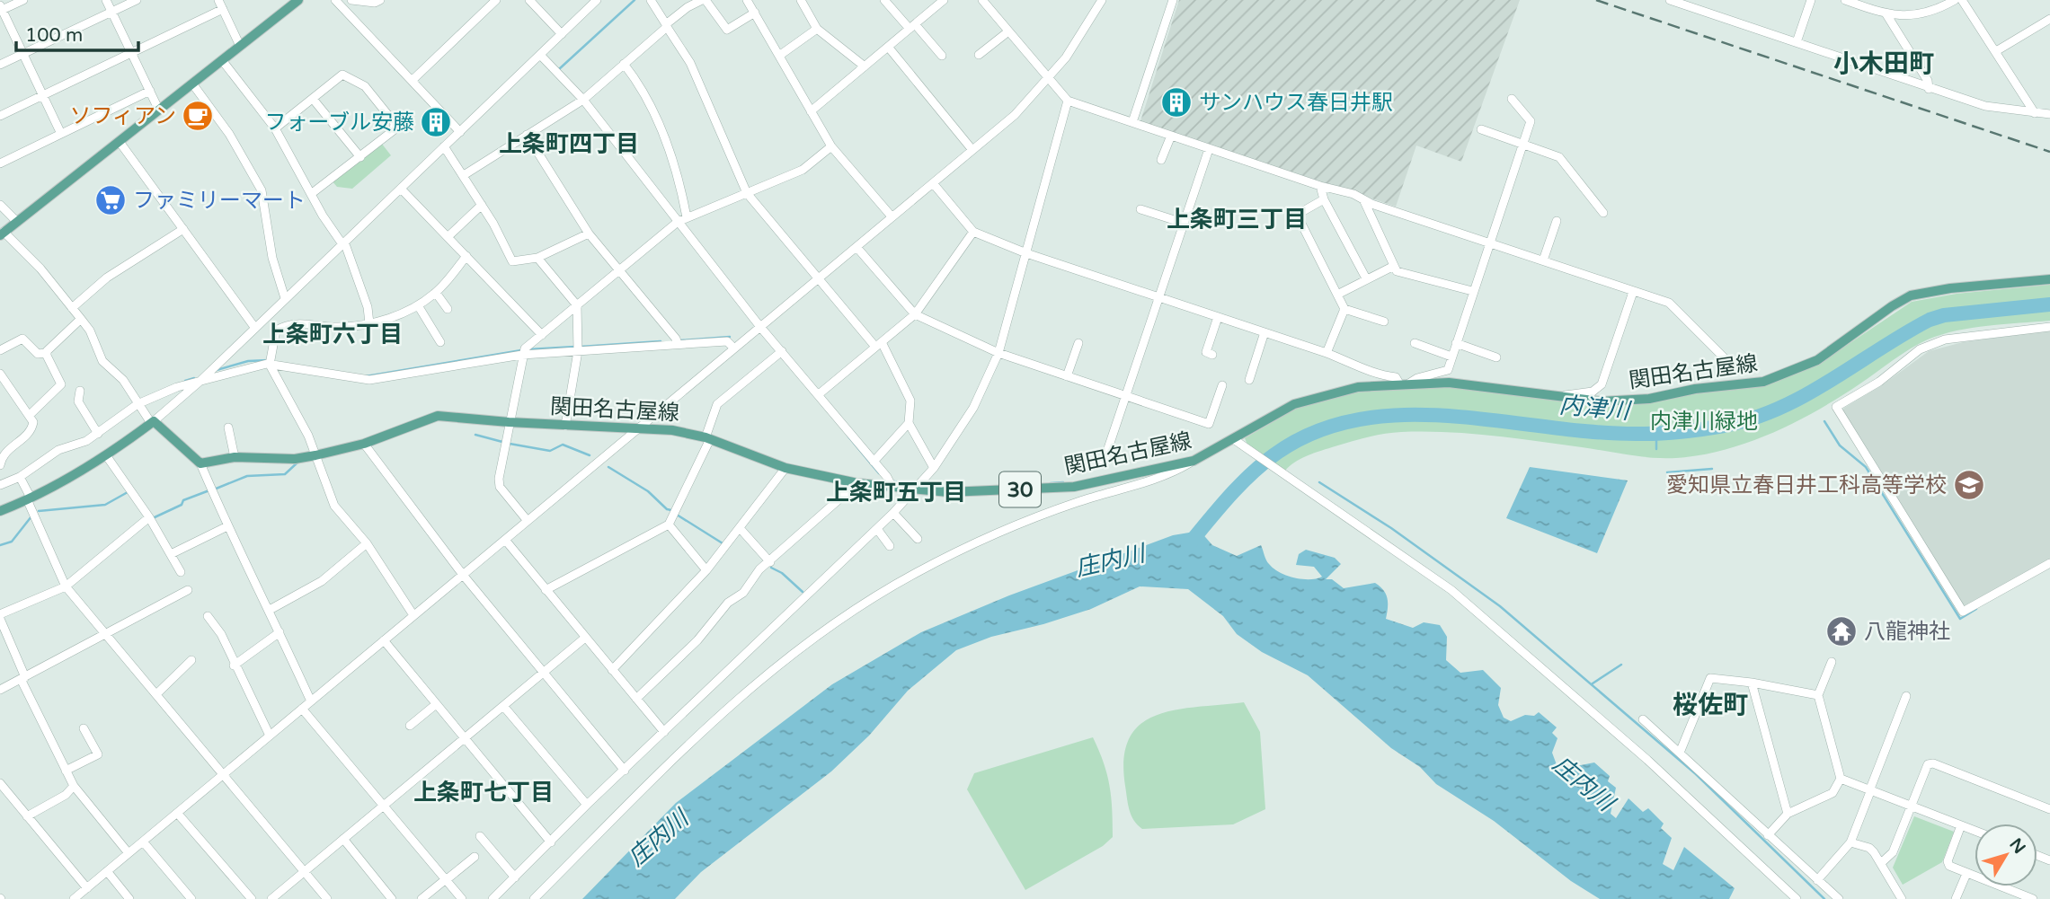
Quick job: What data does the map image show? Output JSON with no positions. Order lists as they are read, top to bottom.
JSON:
{
  "streets": {
    "main road": ["関田名古屋線", "30"]
  },
  "districts": [
    "小木田町",
    "上条町四丁目",
    "上条町三丁目",
    "上条町六丁目",
    "上条町五丁目",
    "桜佐町",
    "上条町七丁目"
  ],
  "water": ["内津川", "庄内川"],
  "parks": ["内津川緑地"],
  "places": {
    "building": ["サンハウス春日井駅", "フォーブル安藤"],
    "cafe": ["ソフィアン"],
    "supermarket": ["ファミリーマート"],
    "school or university": ["愛知県立春日井工科高等学校"],
    "temple": ["八龍神社"]
  },
  "scale_bar": "100 m",
  "north": "top right"
}
